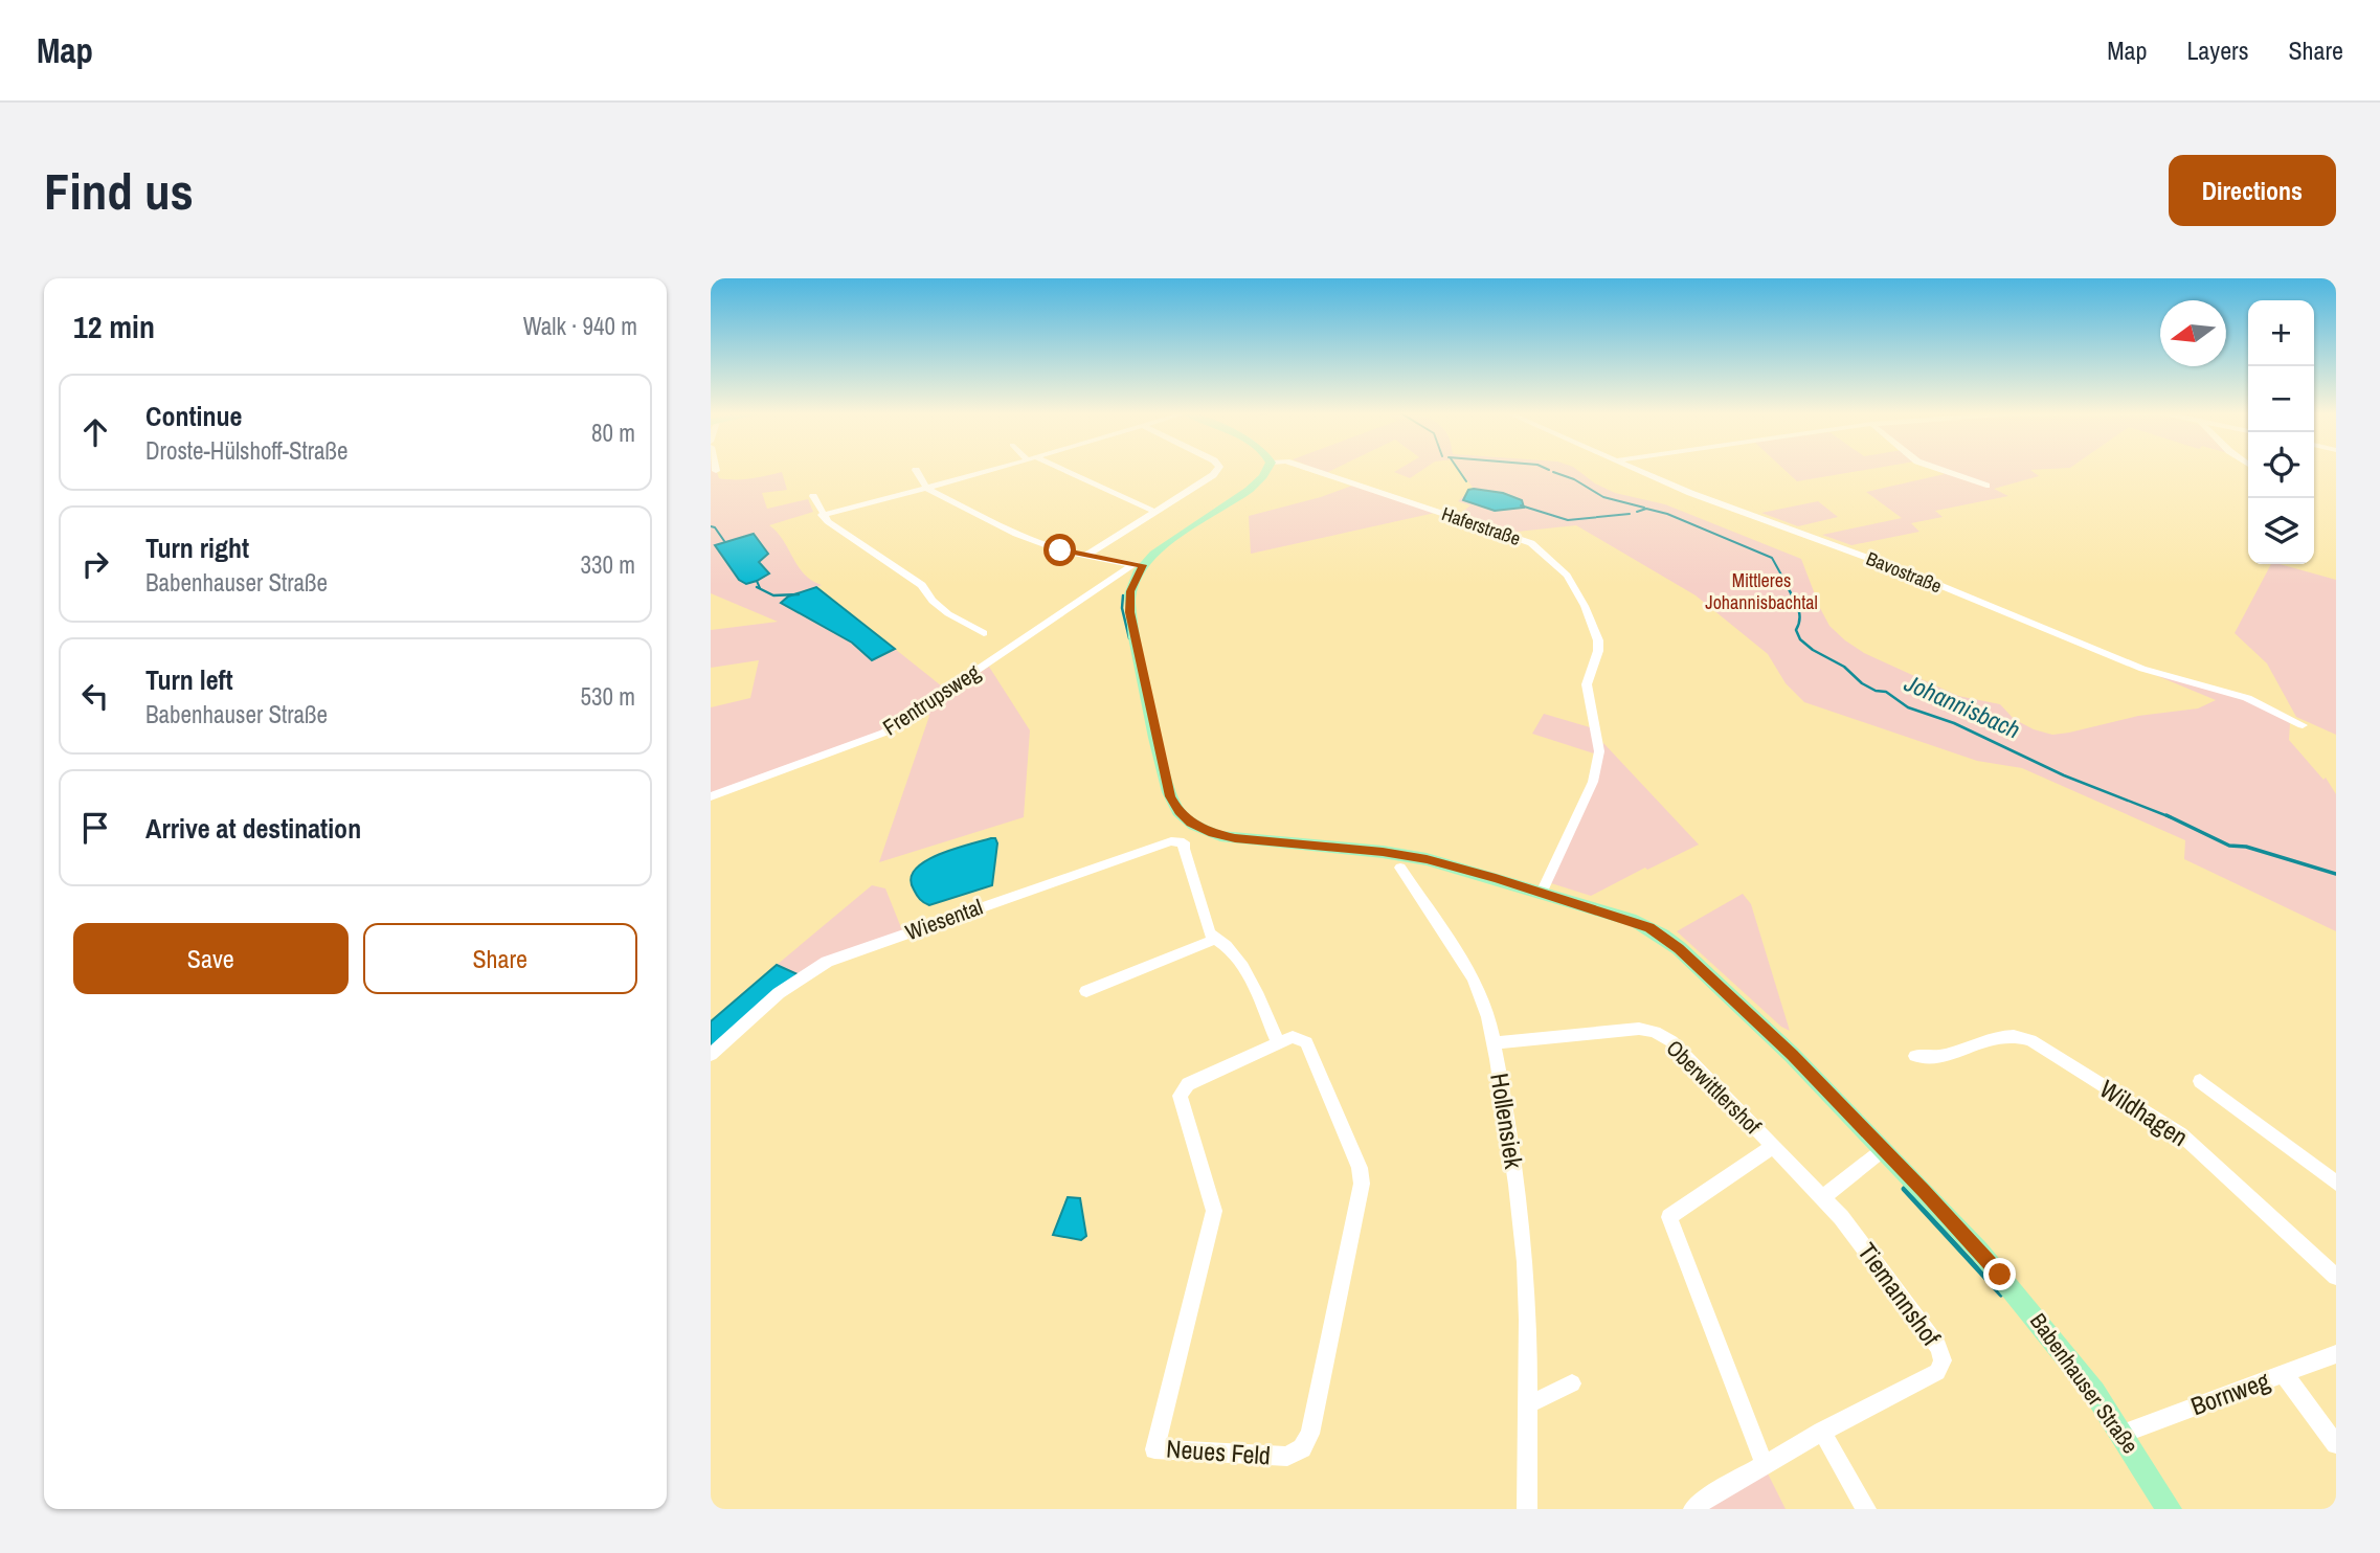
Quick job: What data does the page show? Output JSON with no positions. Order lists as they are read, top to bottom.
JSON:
{
  "streets": {
    "main road": ["Babenhauser Straße"],
    "street": [
      "Haferstraße",
      "Bavostraße",
      "Frentrupsweg",
      "Wiesental",
      "Oberwittlershof",
      "Wildhagen",
      "Hollensiek",
      "Tiemannshof",
      "Bornweg",
      "Neues Feld"
    ]
  },
  "crossings": [
    ["Haferstraße", "Babenhauser Straße"],
    ["Frentrupsweg", "Babenhauser Straße"],
    ["Oberwittlershof", "Hollensiek"],
    ["Oberwittlershof", "Tiemannshof"],
    ["Babenhauser Straße", "Bornweg"]
  ],
  "water": ["Johannisbach"],
  "parks": ["Mittleres Johannisbachtal"],
  "north": "left",
  "page": {
    "header": "Map",
    "nav": ["Map", "Layers", "Share"],
    "buttons": [
      "Directions",
      ["Save", "Share"]
    ],
    "title": "Find us",
    "heading": ["12 min", "Walk · 940 m"],
    "map_buttons": ["+", "−"],
    "list": [
      ["Continue", "Droste-Hülshoff-Straße", "80 m"],
      ["Turn right", "Babenhauser Straße", "330 m"],
      ["Turn left", "Babenhauser Straße", "530 m"],
      "Arrive at destination"
    ]
  }
}
